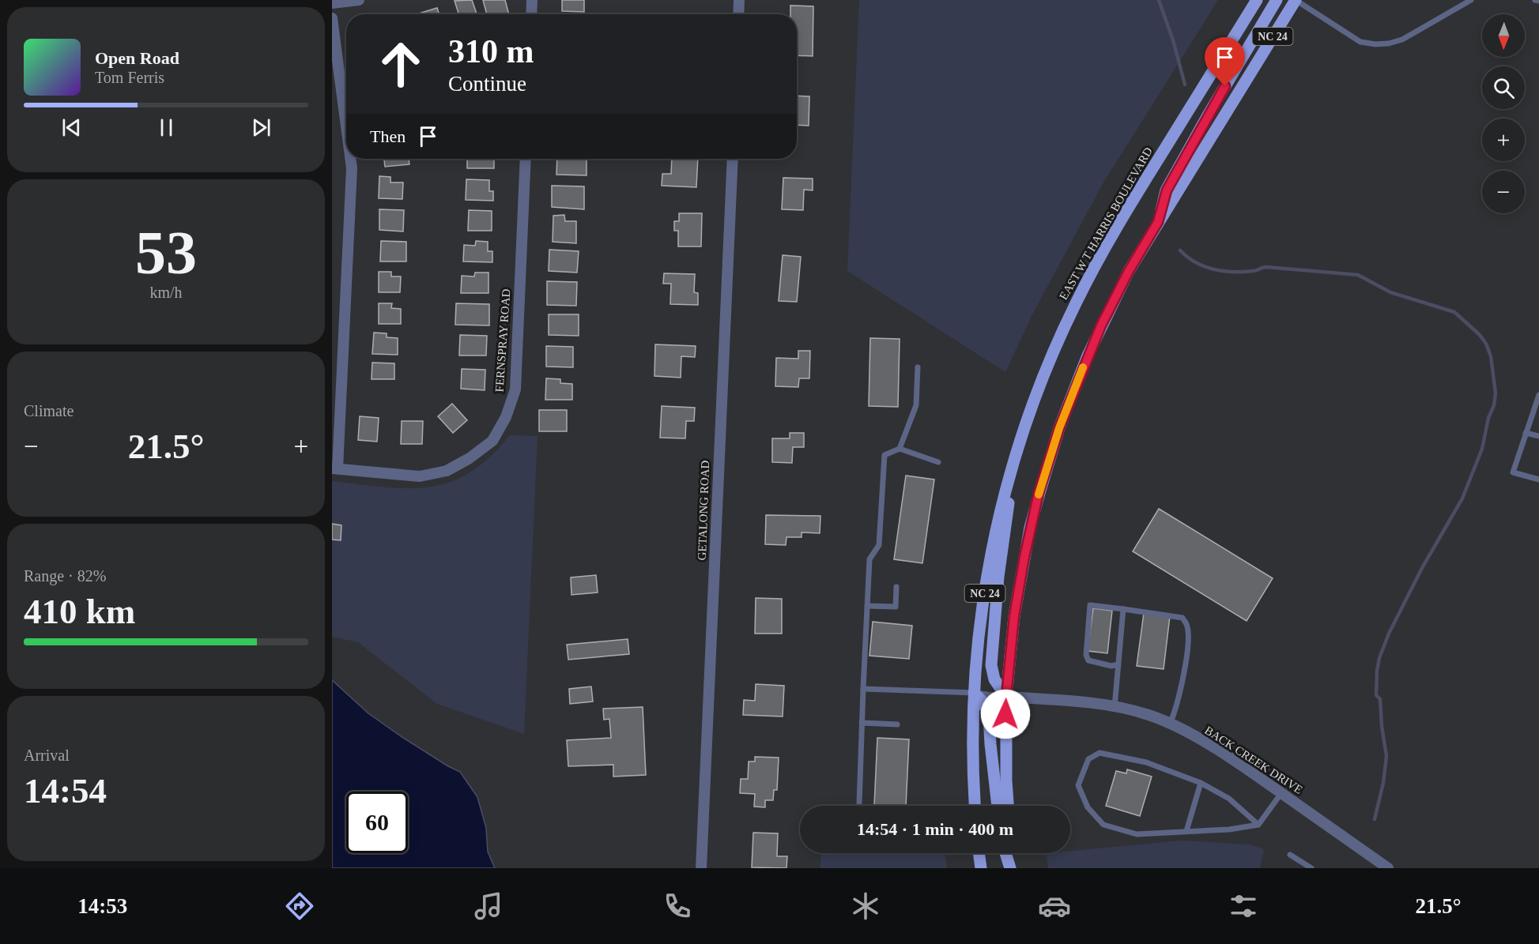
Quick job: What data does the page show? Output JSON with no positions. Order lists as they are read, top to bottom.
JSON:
{
  "streets": {
    "main road": ["NC 24", "EAST W T HARRIS BOULEVARD"],
    "street": ["FERNSPRAY ROAD", "GETALONG ROAD", "BACK CREEK DRIVE"]
  },
  "crossings": [
    ["NC 24", "BACK CREEK DRIVE"]
  ],
  "north": "bottom",
  "page": {
    "map_buttons": ["+", "−"],
    "turn": ["310 m", "Continue"],
    "song": ["Open Road", "Tom Ferris"],
    "then": "Then",
    "tile": [
      ["53", "km/h"],
      "Climate",
      ["Range · 82%", "410 km"],
      ["Arrival", "14:54"]
    ],
    "heat": ["−", "21.5°", "+"],
    "limit": "60",
    "trip": "14:54 · 1 min · 400 m",
    "tabs": ["14:53", "21.5°"]
  }
}
